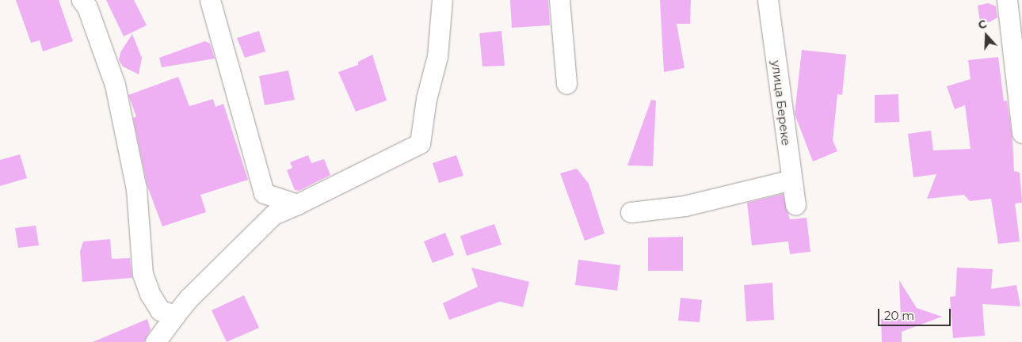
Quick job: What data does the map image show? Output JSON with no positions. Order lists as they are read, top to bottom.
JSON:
{
  "streets": {
    "street": ["улица Береке"]
  },
  "scale_bar": "20 m",
  "north": "top"
}
